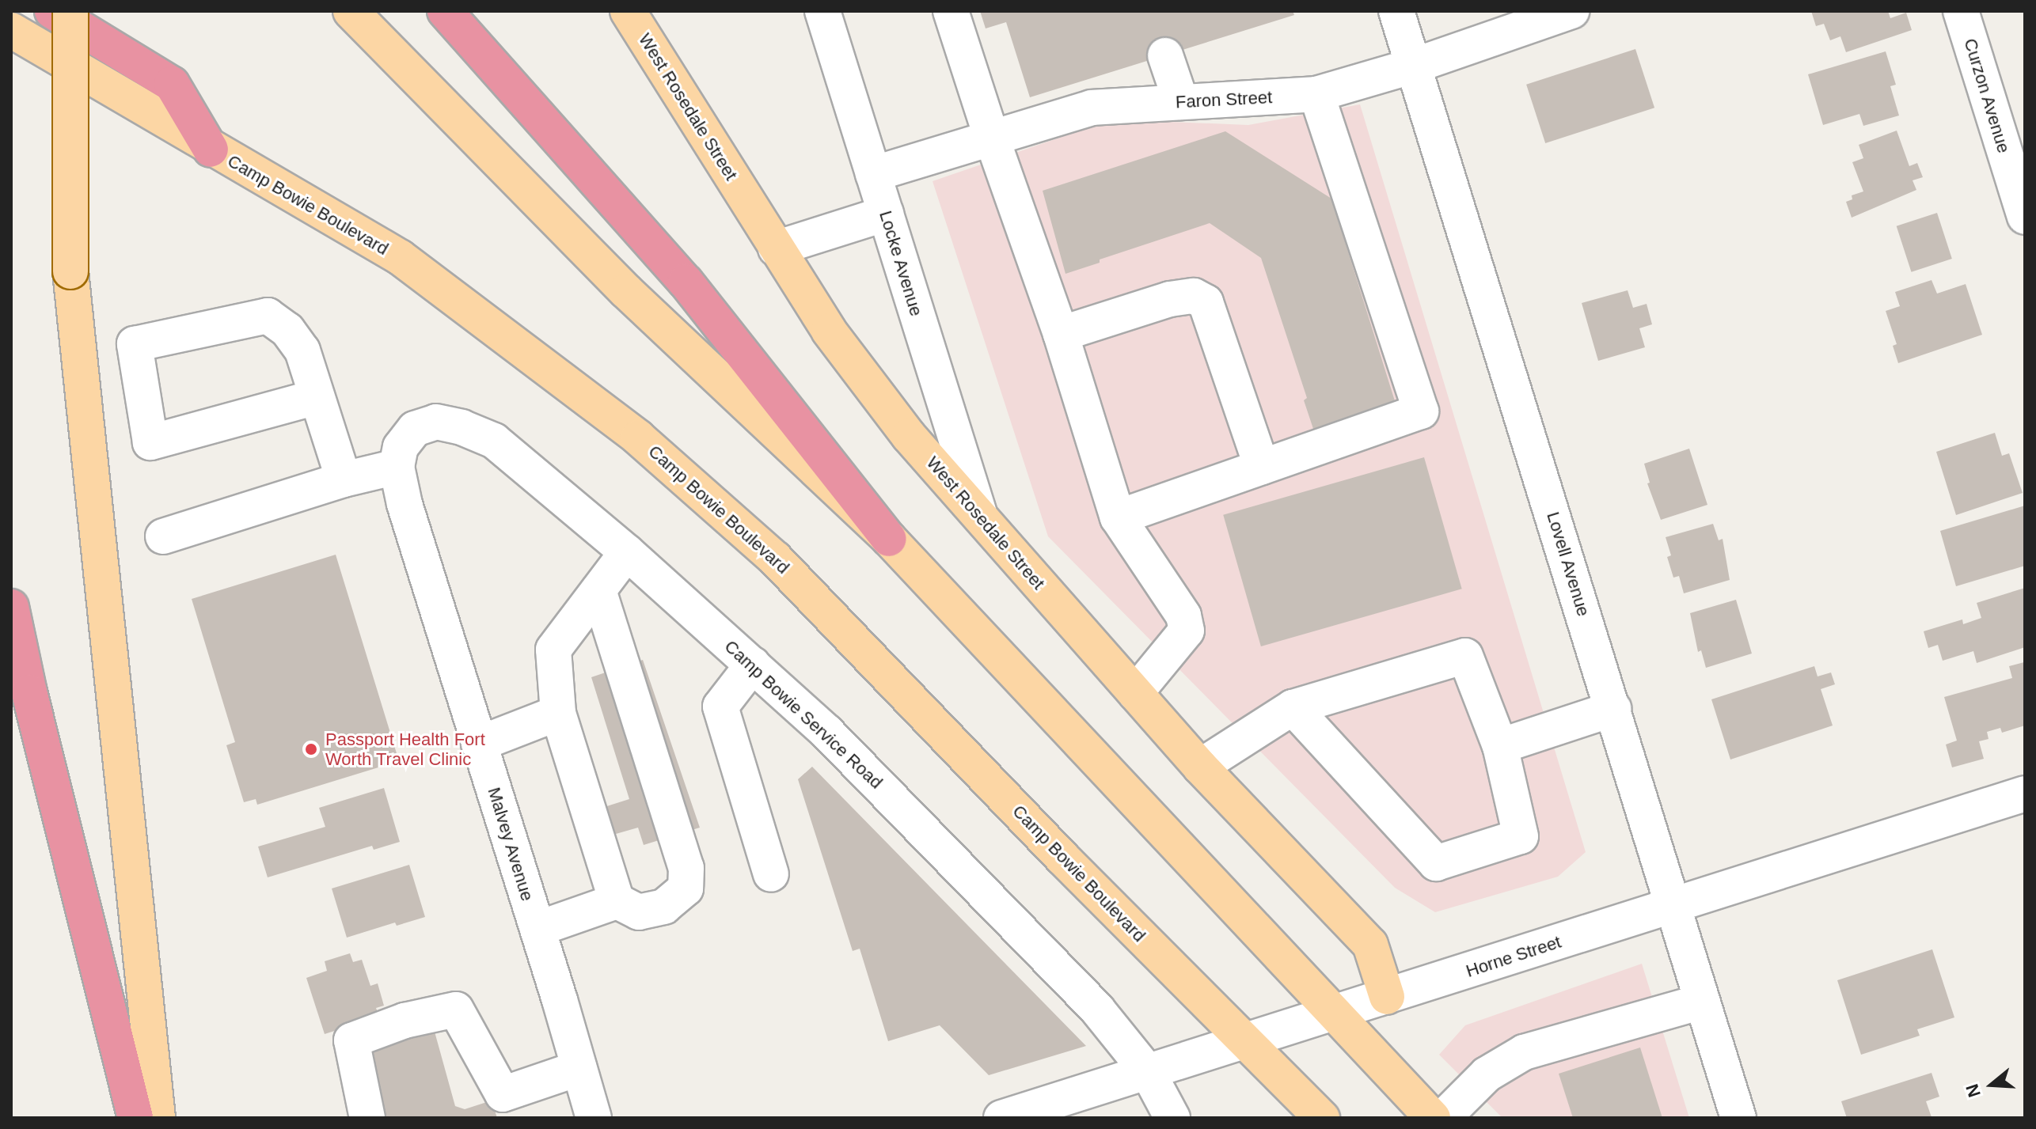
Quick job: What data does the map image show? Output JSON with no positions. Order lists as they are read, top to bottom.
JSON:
{
  "streets": {
    "main road": ["West Rosedale Street", "Camp Bowie Boulevard"],
    "street": [
      "Curzon Avenue",
      "Faron Street",
      "Locke Avenue",
      "Lovell Avenue",
      "Camp Bowie Service Road",
      "Malvey Avenue",
      "Horne Street"
    ]
  },
  "crossings": [
    ["Faron Street", "Locke Avenue"],
    ["Faron Street", "Lovell Avenue"],
    ["West Rosedale Street", "Locke Avenue"],
    ["West Rosedale Street", "Horne Street"],
    ["Camp Bowie Boulevard", "Horne Street"],
    ["Lovell Avenue", "Horne Street"],
    ["Camp Bowie Service Road", "Malvey Avenue"],
    ["Camp Bowie Service Road", "Horne Street"]
  ],
  "places": ["Passport Health Fort Worth Travel Clinic"],
  "north": "left"
}
